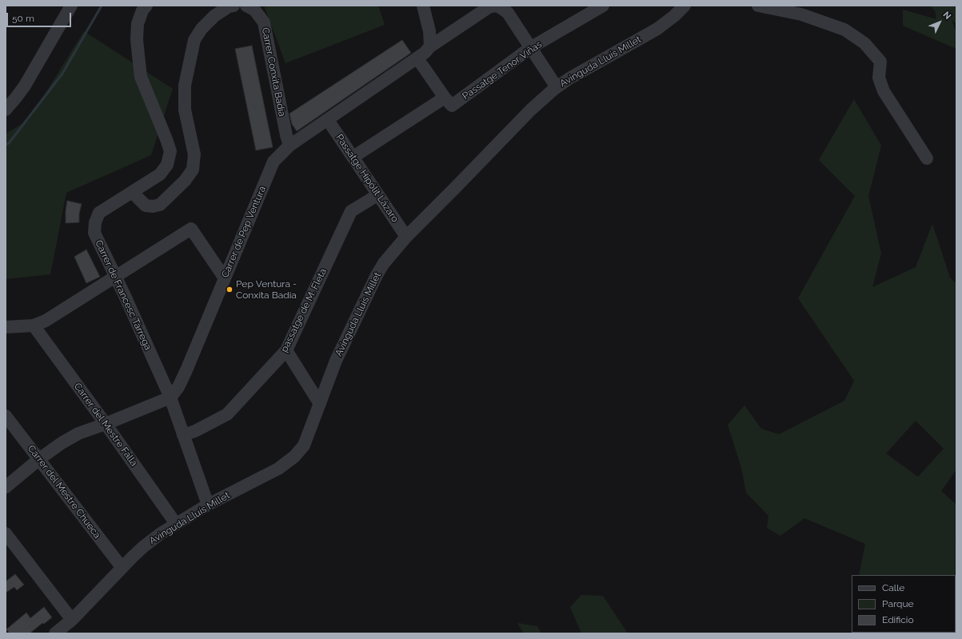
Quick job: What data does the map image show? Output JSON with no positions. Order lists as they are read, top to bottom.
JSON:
{
  "streets": {
    "street": [
      "Avinguda Lluís Millet",
      "Passatge Tenor Viñas",
      "Carrer Conxita Badia",
      "Passatge Hipólit Lázaro",
      "Carrer de Pep Ventura",
      "Carrer de Francesc Tàrrega",
      "passatge de M. Fleta",
      "Carrer del Mestre Falla",
      "Carrer del Mestre Chueca"
    ]
  },
  "crossings": [
    ["Avinguda Lluís Millet", "Passatge Hipólit Lázaro"],
    ["Avinguda Lluís Millet", "Carrer de Pep Ventura"],
    ["Avinguda Lluís Millet", "Carrer de Francesc Tàrrega"],
    ["Avinguda Lluís Millet", "Carrer del Mestre Falla"],
    ["Avinguda Lluís Millet", "Carrer del Mestre Chueca"],
    ["Passatge Tenor Viñas", "Carrer de Pep Ventura"],
    ["Carrer Conxita Badia", "Carrer de Pep Ventura"],
    ["Passatge Hipólit Lázaro", "Carrer de Pep Ventura"],
    ["Passatge Hipólit Lázaro", "passatge de M. Fleta"],
    ["Carrer de Pep Ventura", "Carrer de Francesc Tàrrega"],
    ["Carrer de Francesc Tàrrega", "passatge de M. Fleta"]
  ],
  "places": ["Pep Ventura - Conxita Badia"],
  "legend": ["Calle", "Parque", "Edificio"],
  "scale_bar": "50 m",
  "north": "top right"
}
